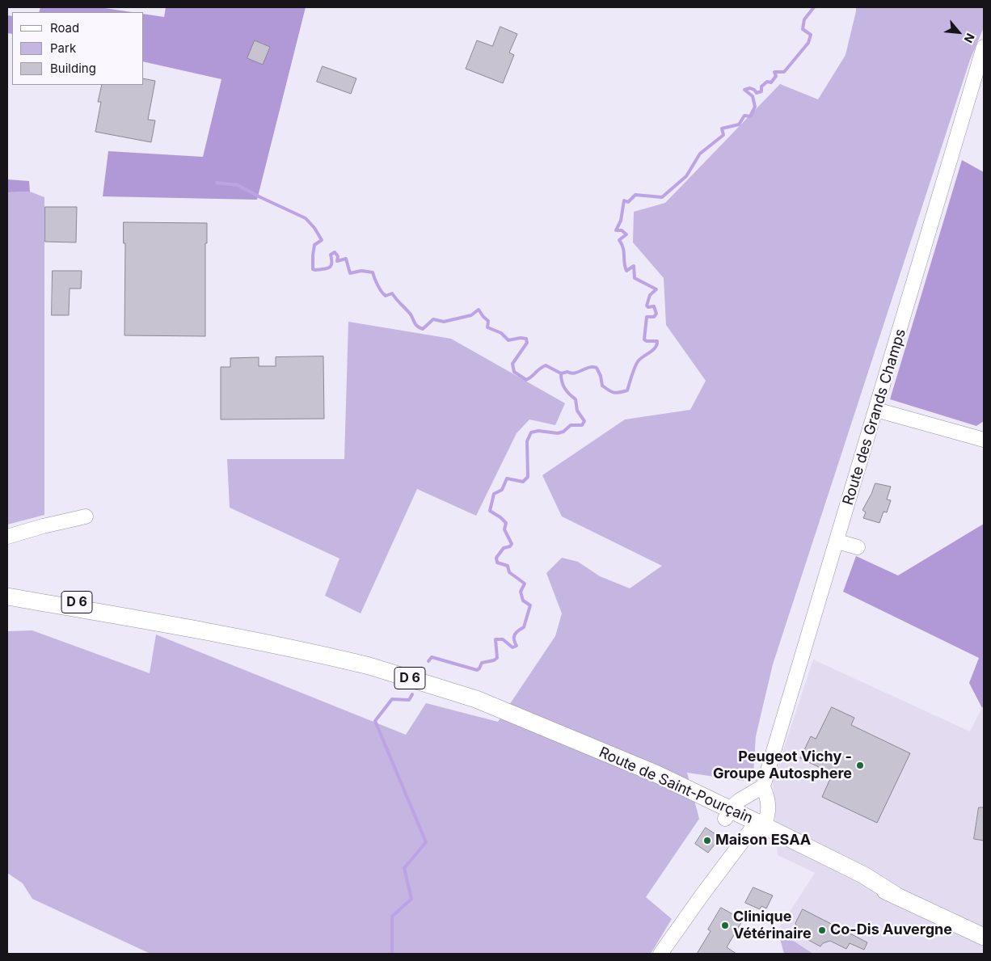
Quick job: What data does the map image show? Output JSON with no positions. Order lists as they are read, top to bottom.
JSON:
{
  "streets": {
    "main road": ["D 6", "Route de Saint-Pourçain"],
    "street": ["Route des Grands Champs"]
  },
  "crossings": [
    ["D 6", "Route de Saint-Pourçain"]
  ],
  "places": [
    "Peugeot Vichy - Groupe Autosphere",
    "Maison ESAA",
    "Clinique Vétérinaire",
    "Co-Dis Auvergne"
  ],
  "legend": ["Road", "Park", "Building"],
  "north": "bottom right"
}
